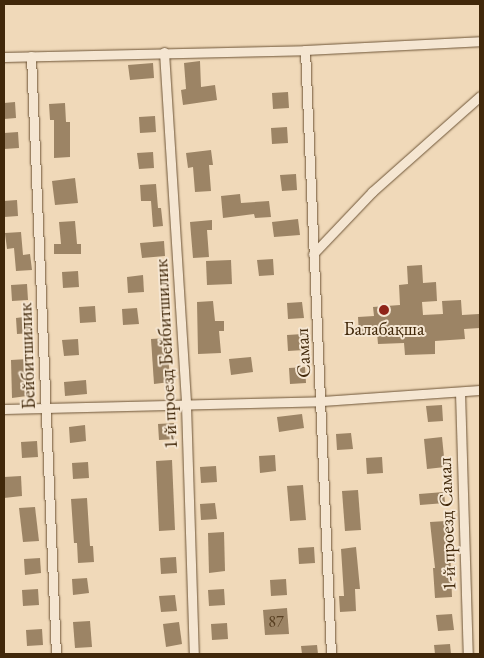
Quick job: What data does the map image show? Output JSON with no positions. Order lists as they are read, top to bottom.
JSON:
{
  "streets": {
    "street": [
      "Самал",
      "1-й проезд Бейбитшилик",
      "Бейбитшилик",
      "1-й проезд Самал"
    ]
  },
  "places": ["Балабақша"],
  "house_numbers": ["87"]
}
